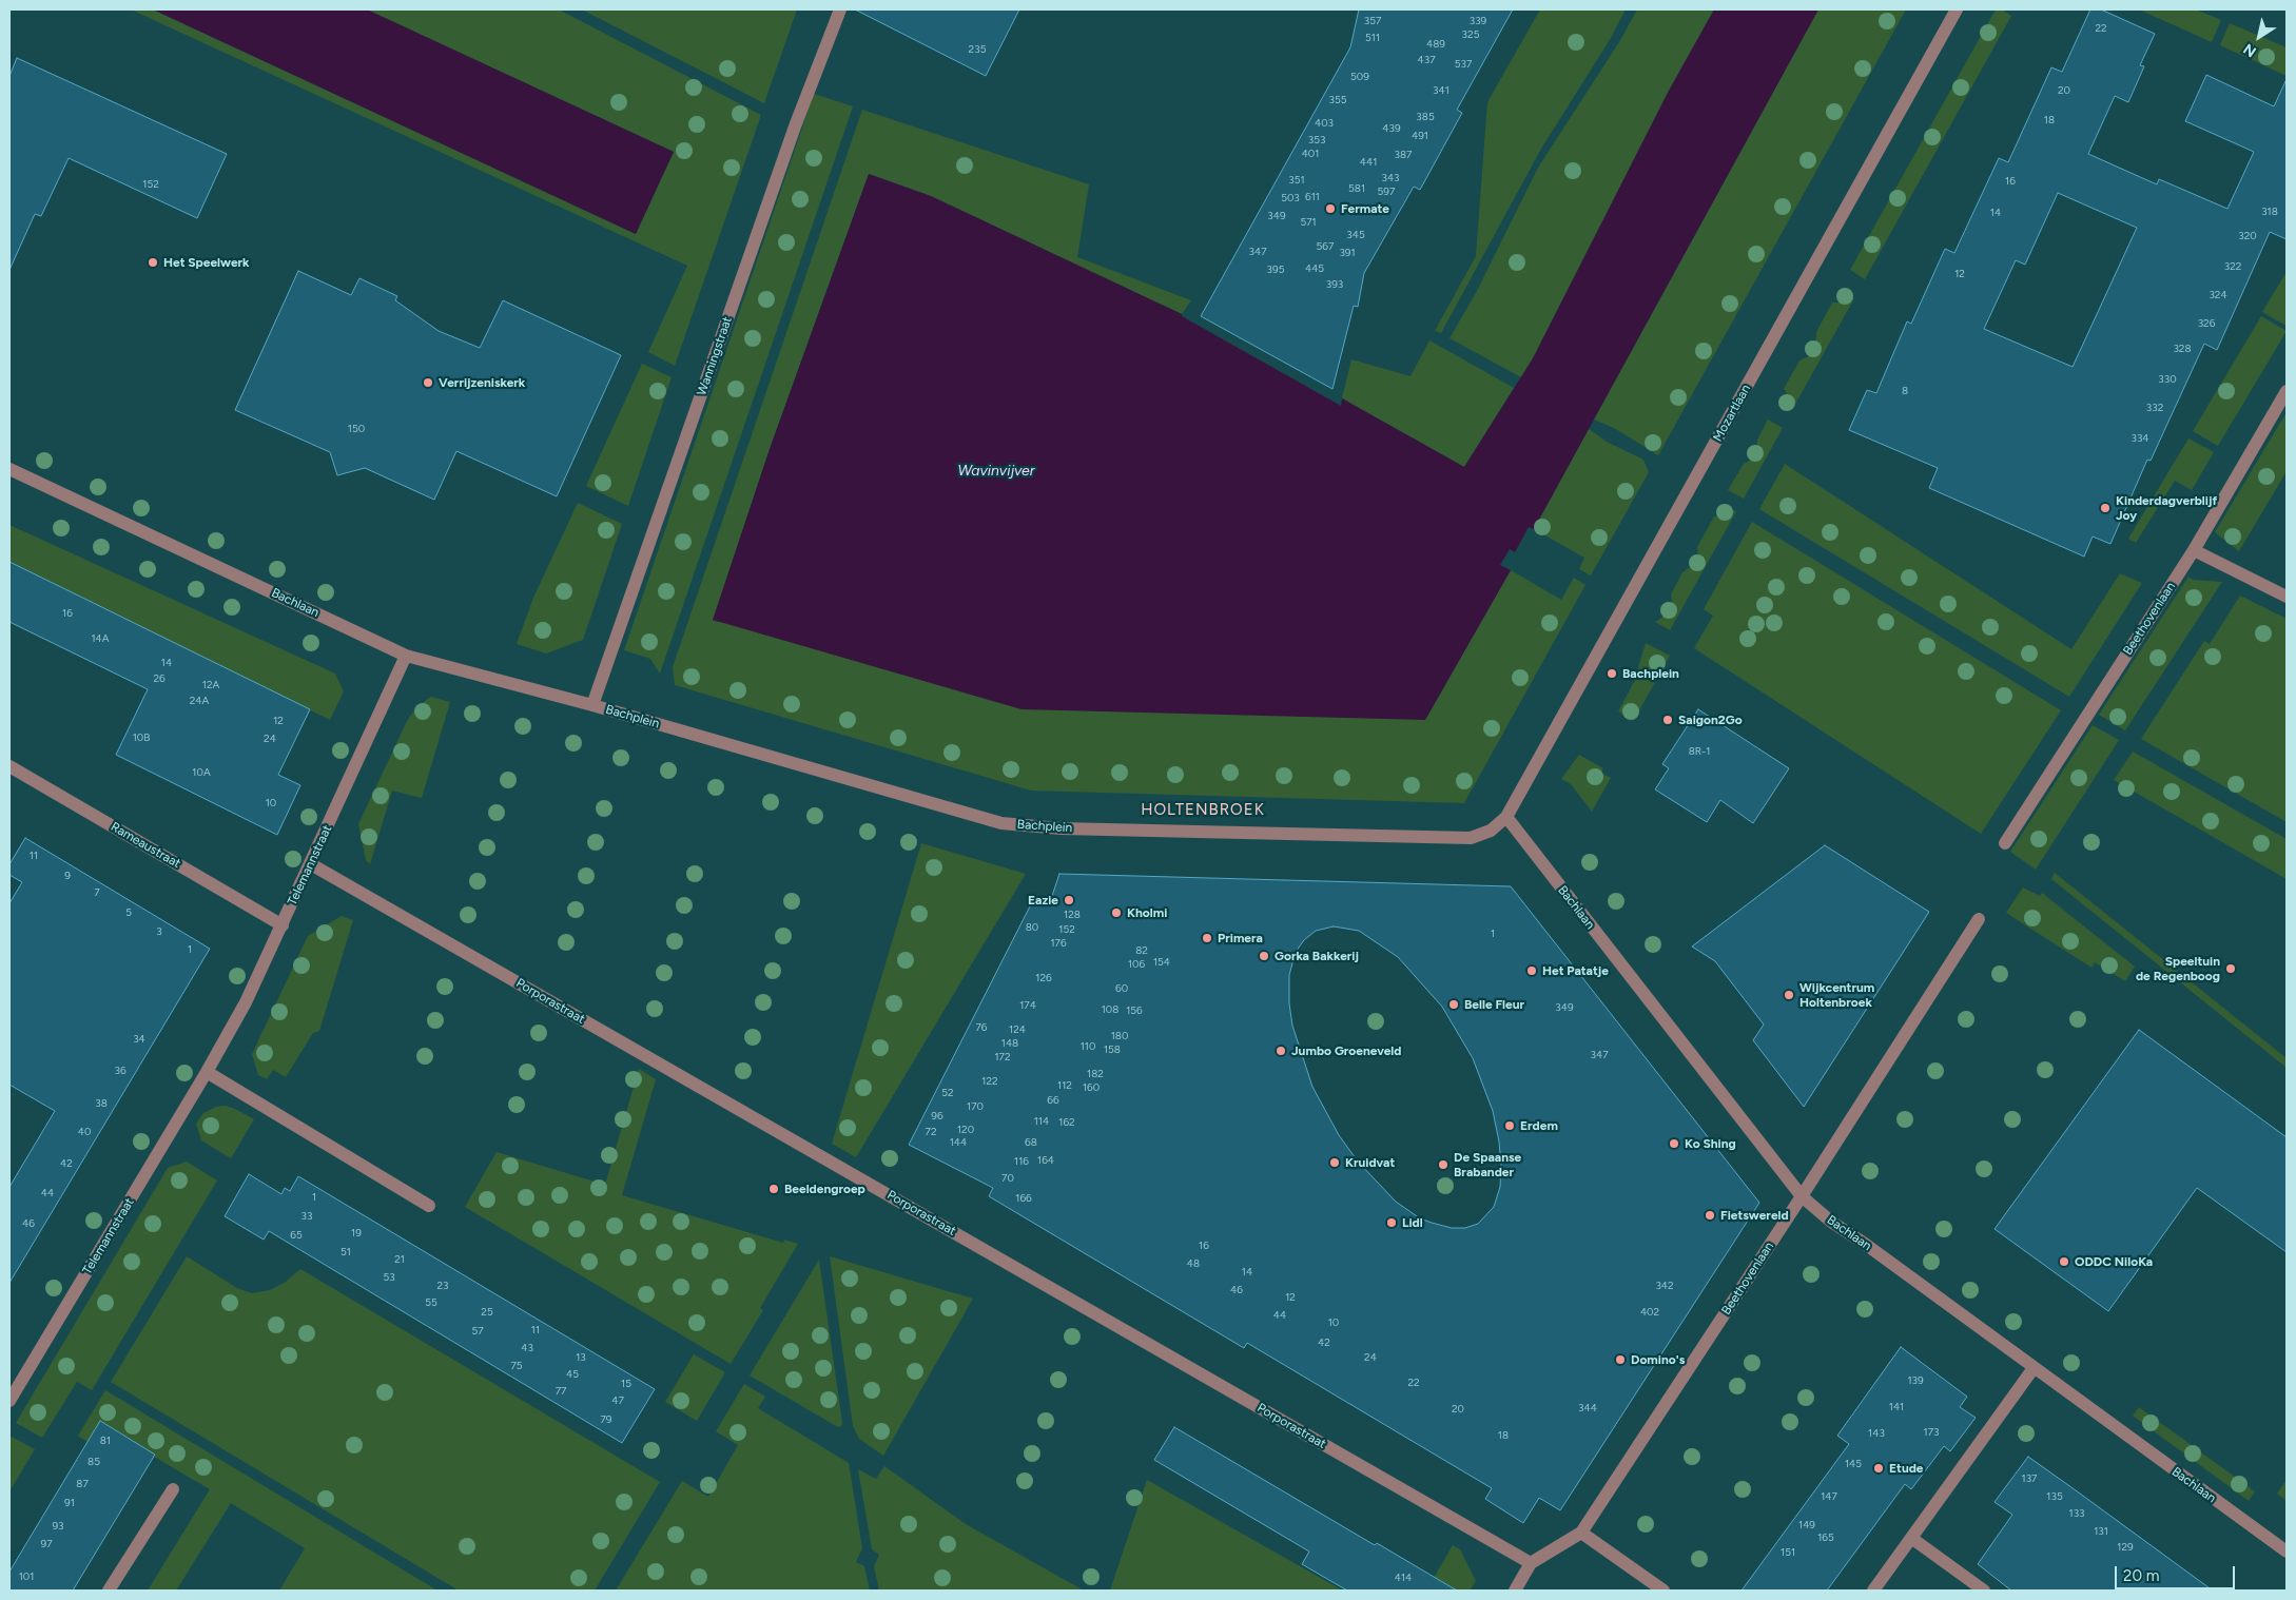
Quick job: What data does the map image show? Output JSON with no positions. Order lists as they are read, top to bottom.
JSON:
{
  "streets": {
    "street": [
      "Wanningstraat",
      "Mozartlaan",
      "Bachlaan",
      "Beethovenlaan",
      "Bachplein",
      "Rameaustraat",
      "Telemannstraat",
      "Porporastraat"
    ]
  },
  "crossings": [
    ["Wanningstraat", "Bachlaan"],
    ["Wanningstraat", "Bachplein"],
    ["Mozartlaan", "Bachlaan"],
    ["Mozartlaan", "Bachplein"],
    ["Bachlaan", "Beethovenlaan"],
    ["Bachlaan", "Bachplein"],
    ["Bachlaan", "Telemannstraat"],
    ["Beethovenlaan", "Porporastraat"],
    ["Rameaustraat", "Telemannstraat"],
    ["Telemannstraat", "Porporastraat"]
  ],
  "districts": ["HOLTENBROEK"],
  "water": ["Wavinvijver"],
  "places": [
    "Fermate",
    "Het Speelwerk",
    "Verrijzeniskerk",
    "Kinderdagverblijf Joy",
    "Bachplein",
    "Saigon2Go",
    "Eazie",
    "Kholmi",
    "Primera",
    "Gorka Bakkerij",
    "Speeltuin de Regenboog",
    "Het Patatje",
    "Wijkcentrum Holtenbroek",
    "Belle Fleur",
    "Jumbo Groeneveld",
    "Erdem",
    "Ko Shing",
    "Kruidvat",
    "De Spaanse Brabander",
    "Beeldengroep",
    "Fietswereld",
    "Lidl",
    "ODDC NiloKa",
    "Domino's",
    "Etude"
  ],
  "house_numbers": [
    "357",
    "339",
    "22",
    "325",
    "511",
    "489",
    "235",
    "437",
    "537",
    "509",
    "341",
    "20",
    "355",
    "385",
    "18",
    "403",
    "439",
    "491",
    "353",
    "401",
    "387",
    "441",
    "343",
    "351",
    "16",
    "152",
    "581",
    "597",
    "611",
    "503",
    "318",
    "14",
    "349",
    "571",
    "345",
    "320",
    "567",
    "347",
    "391",
    "322",
    "445",
    "395",
    "12",
    "393",
    "324",
    "326",
    "328",
    "330",
    "8",
    "332",
    "150",
    "334",
    "16",
    "14A",
    "14",
    "26",
    "12A",
    "24A",
    "12",
    "10B",
    "24",
    "8R-1",
    "10A",
    "10",
    "11",
    "9",
    "7",
    "5",
    "128",
    "80",
    "152",
    "3",
    "1",
    "176",
    "1",
    "82",
    "154",
    "106",
    "126",
    "60",
    "174",
    "349",
    "108",
    "156",
    "76",
    "124",
    "180",
    "34",
    "148",
    "110",
    "158",
    "347",
    "172",
    "36",
    "182",
    "122",
    "112",
    "160",
    "52",
    "66",
    "38",
    "170",
    "96",
    "114",
    "162",
    "120",
    "40",
    "72",
    "144",
    "68",
    "164",
    "116",
    "42",
    "70",
    "44",
    "1",
    "166",
    "33",
    "46",
    "19",
    "65",
    "16",
    "51",
    "21",
    "48",
    "14",
    "53",
    "23",
    "342",
    "46",
    "12",
    "55",
    "25",
    "402",
    "44",
    "10",
    "11",
    "57",
    "42",
    "43",
    "13",
    "24",
    "75",
    "45",
    "139",
    "22",
    "15",
    "77",
    "47",
    "141",
    "344",
    "20",
    "79",
    "173",
    "143",
    "18",
    "81",
    "85",
    "145",
    "137",
    "87",
    "147",
    "135",
    "91",
    "133",
    "149",
    "93",
    "131",
    "165",
    "97",
    "129",
    "151",
    "101",
    "414"
  ],
  "scale_bar": "20 m",
  "north": "bottom left"
}
